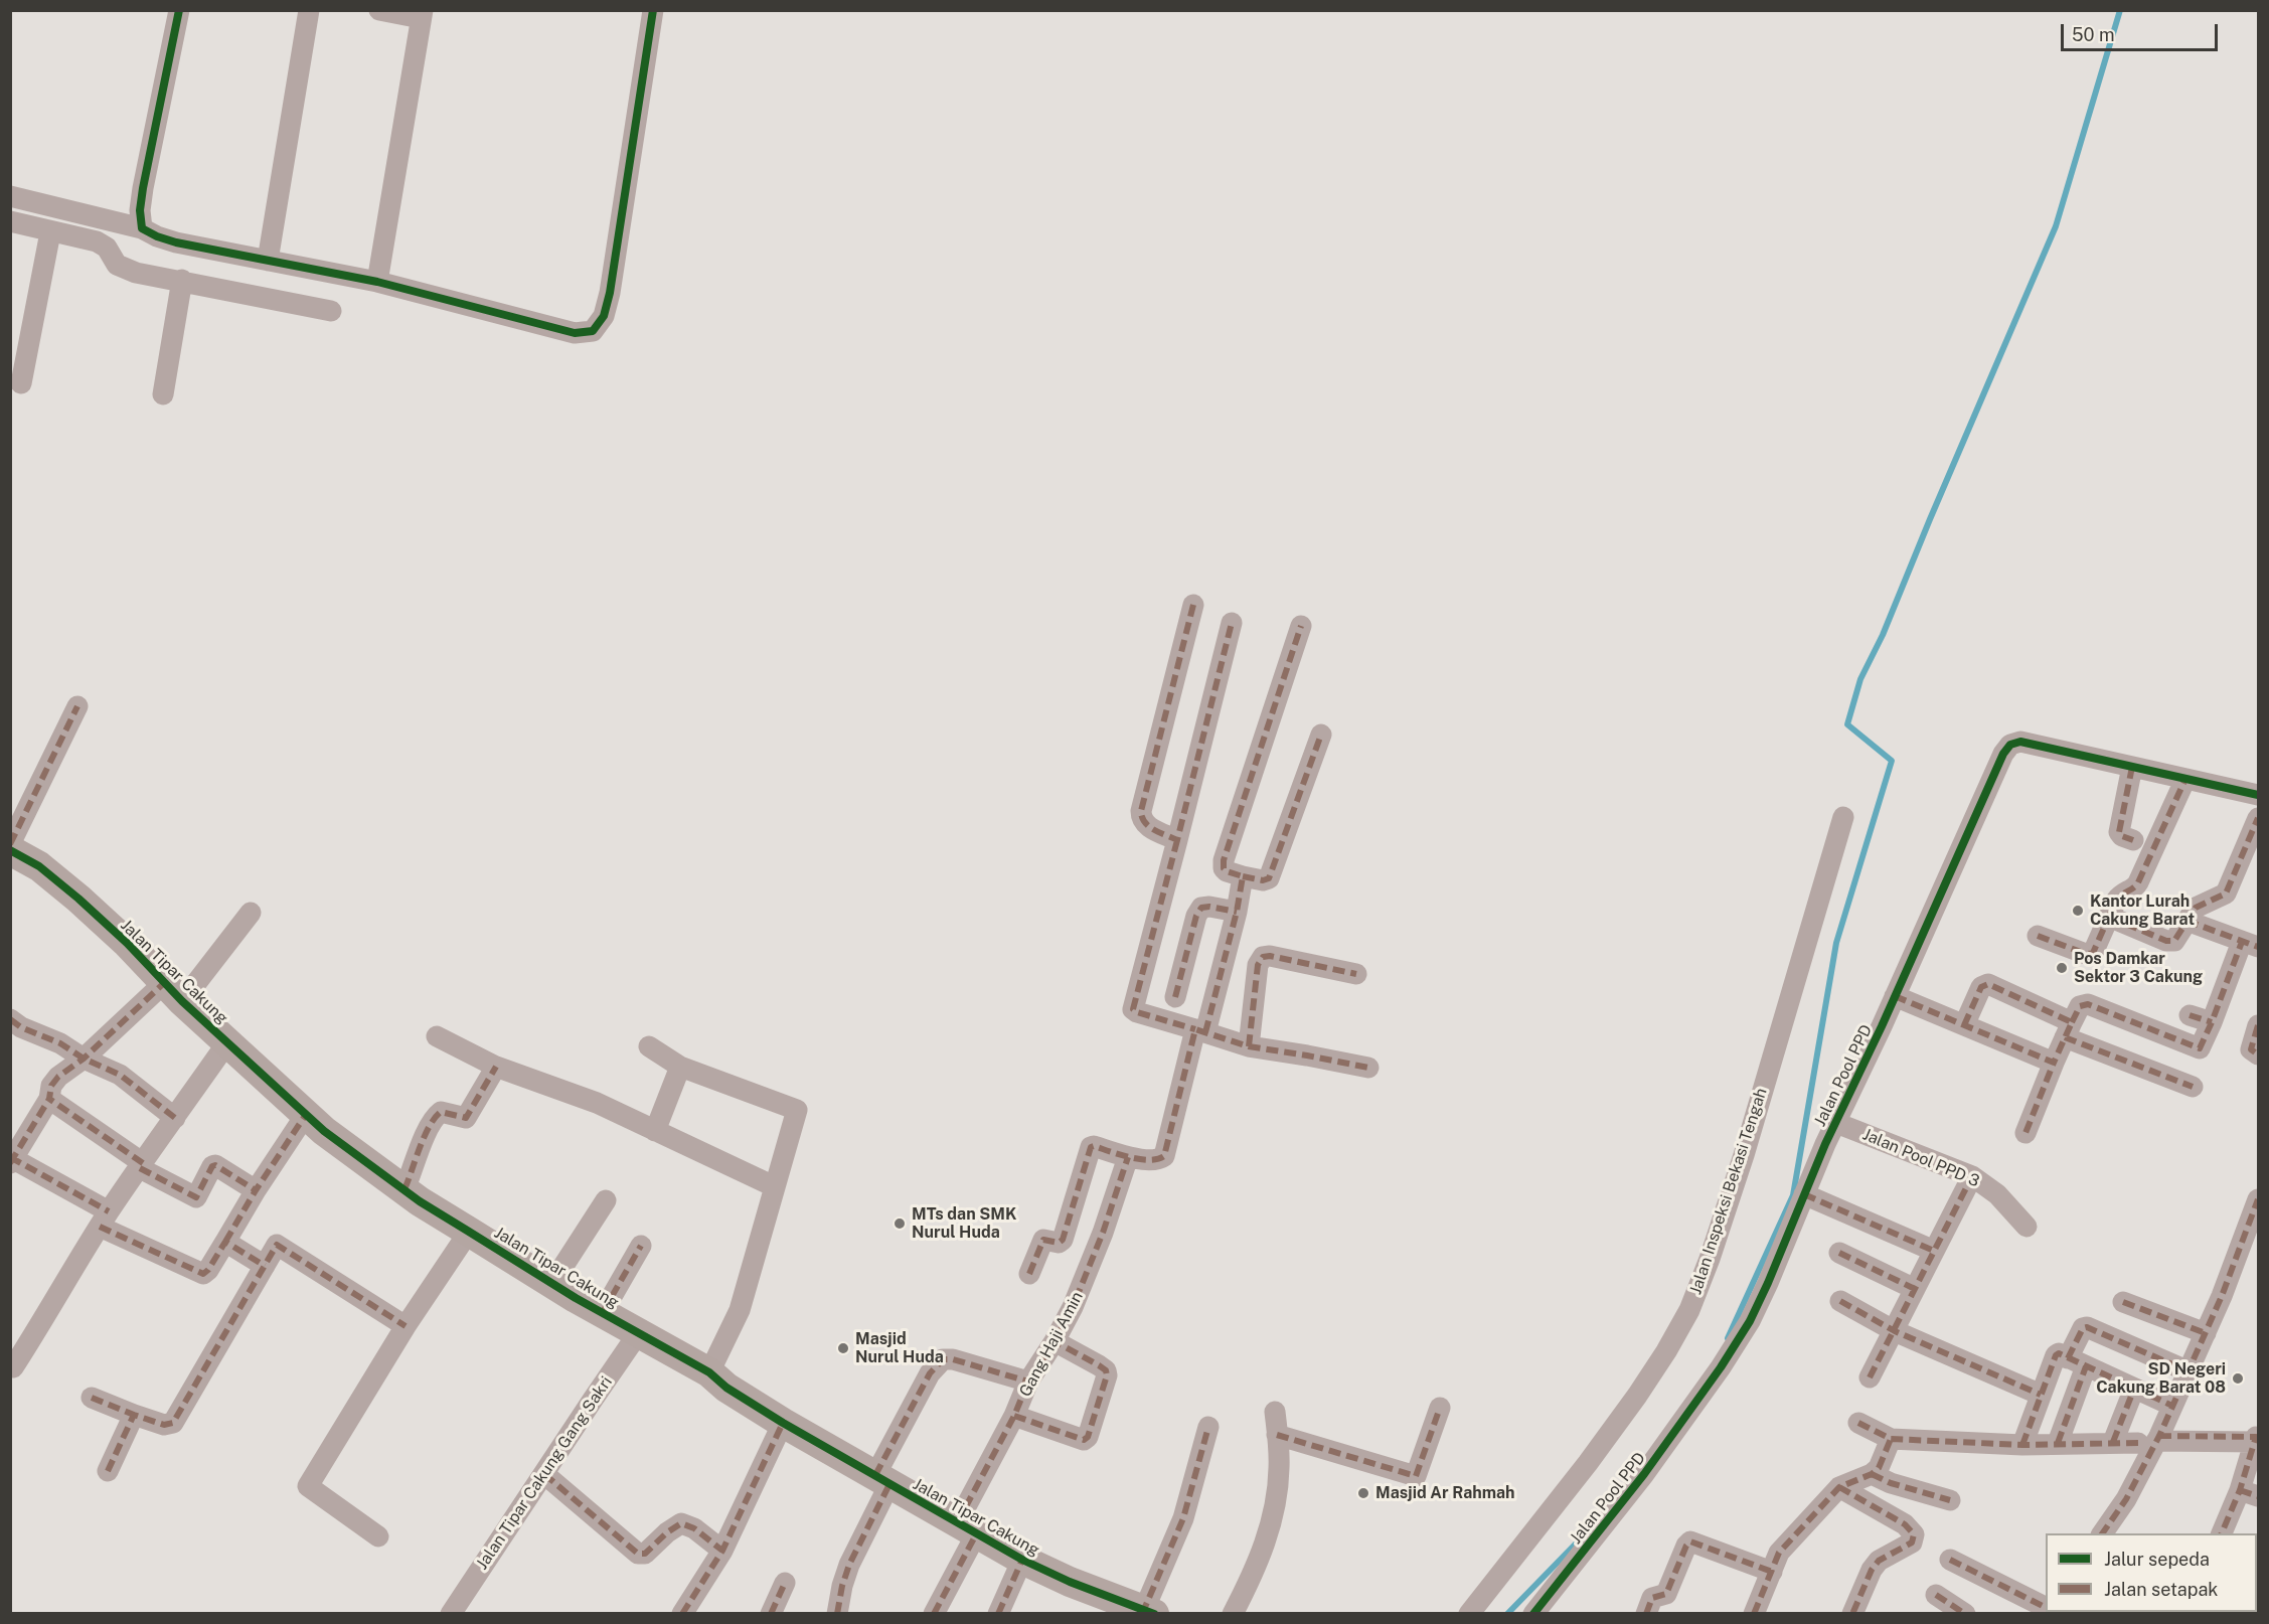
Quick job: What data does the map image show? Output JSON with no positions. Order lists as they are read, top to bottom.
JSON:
{
  "streets": {
    "street": [
      "Jalan Tipar Cakung",
      "Jalan Pool PPD",
      "Jalan Pool PPD 3",
      "Jalan Inspeksi Bekasi Tengah",
      "Gang Haji Amin",
      "Jalan Tipar Cakung Gang Sakri"
    ]
  },
  "crossings": [
    ["Jalan Tipar Cakung", "Gang Haji Amin"],
    ["Jalan Tipar Cakung", "Jalan Tipar Cakung Gang Sakri"],
    ["Jalan Pool PPD", "Jalan Pool PPD 3"]
  ],
  "places": [
    "Kantor Lurah Cakung Barat",
    "Pos Damkar Sektor 3 Cakung",
    "MTs dan SMK Nurul Huda",
    "Masjid Nurul Huda",
    "SD Negeri Cakung Barat 08",
    "Masjid Ar Rahmah"
  ],
  "legend": ["Jalur sepeda", "Jalan setapak"],
  "scale_bar": "50 m"
}
